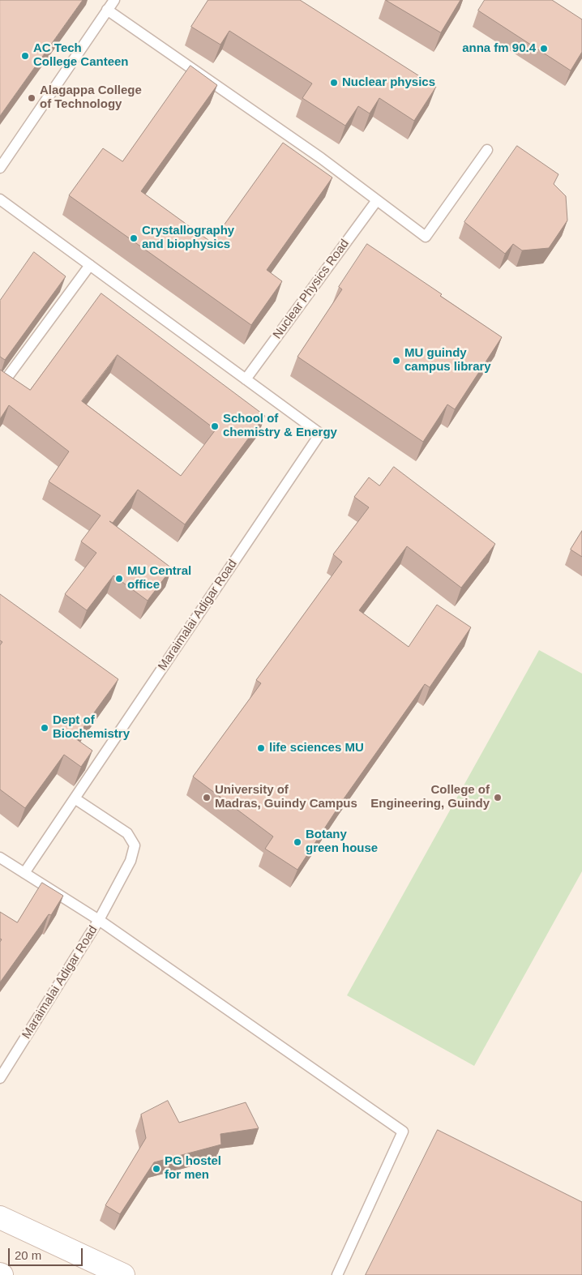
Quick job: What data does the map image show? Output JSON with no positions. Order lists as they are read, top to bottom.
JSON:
{
  "streets": {
    "lane": ["Nuclear Physics Road", "Maraimalai Adigar Road"]
  },
  "crossings": [
    ["Nuclear Physics Road", "Maraimalai Adigar Road"]
  ],
  "places": [
    "anna fm 90.4",
    "AC Tech College Canteen",
    "Nuclear physics",
    "Alagappa College of Technology",
    "Crystallography and biophysics",
    "MU guindy campus library",
    "School of chemistry & Energy",
    "MU Central office",
    "Dept of Biochemistry",
    "life sciences MU",
    "University of Madras, Guindy Campus",
    "College of Engineering, Guindy",
    "Botany green house",
    "PG hostel for men"
  ],
  "scale_bar": "20 m"
}
